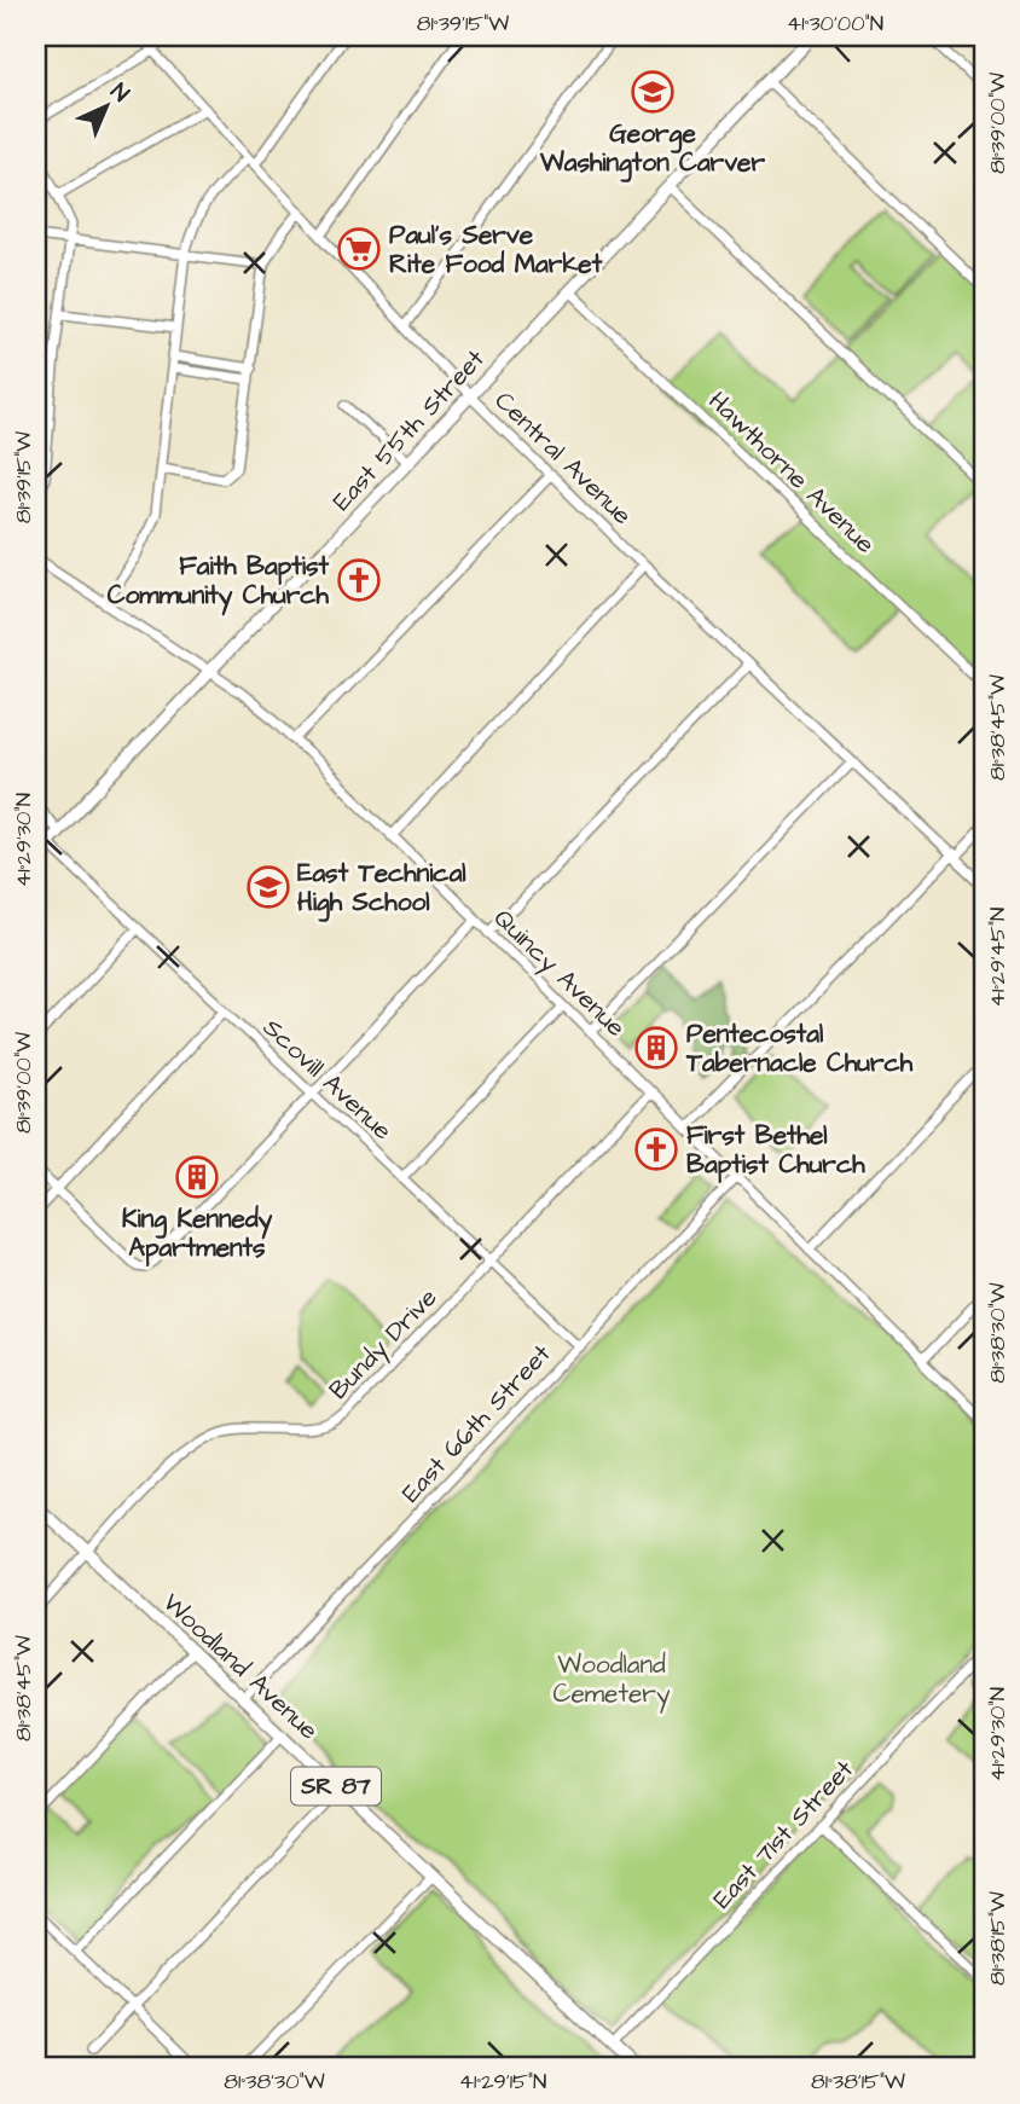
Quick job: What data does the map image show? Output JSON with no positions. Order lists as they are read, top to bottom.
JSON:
{
  "streets": {
    "main road": ["East 55th Street", "Woodland Avenue", "SR 87"],
    "street": [
      "Central Avenue",
      "Hawthorne Avenue",
      "Quincy Avenue",
      "Scovill Avenue",
      "Bundy Drive",
      "East 66th Street",
      "East 71st Street"
    ]
  },
  "crossings": [
    ["East 55th Street", "Central Avenue"],
    ["East 55th Street", "Hawthorne Avenue"],
    ["East 55th Street", "Quincy Avenue"],
    ["East 55th Street", "Scovill Avenue"],
    ["Quincy Avenue", "Bundy Drive"],
    ["Quincy Avenue", "East 66th Street"],
    ["Scovill Avenue", "Bundy Drive"],
    ["Scovill Avenue", "East 66th Street"],
    ["Bundy Drive", "Woodland Avenue"],
    ["East 66th Street", "Woodland Avenue"],
    ["Woodland Avenue", "East 71st Street"]
  ],
  "parks": ["Woodland Cemetery"],
  "places": {
    "school or university": ["George Washington Carver", "East Technical High School"],
    "supermarket": ["Paul's Serve Rite Food Market"],
    "church": ["Faith Baptist Community Church", "First Bethel Baptist Church"],
    "building": ["Pentecostal Tabernacle Church", "King Kennedy Apartments"]
  },
  "north": "top right",
  "coordinates": [
    "81°39'15\"W",
    "41°30'00\"N",
    "81°39'00\"W",
    "81°38'45\"W",
    "41°29'30\"N",
    "41°29'45\"N",
    "81°38'30\"W",
    "81°38'15\"W",
    "41°29'15\"N"
  ]
}
